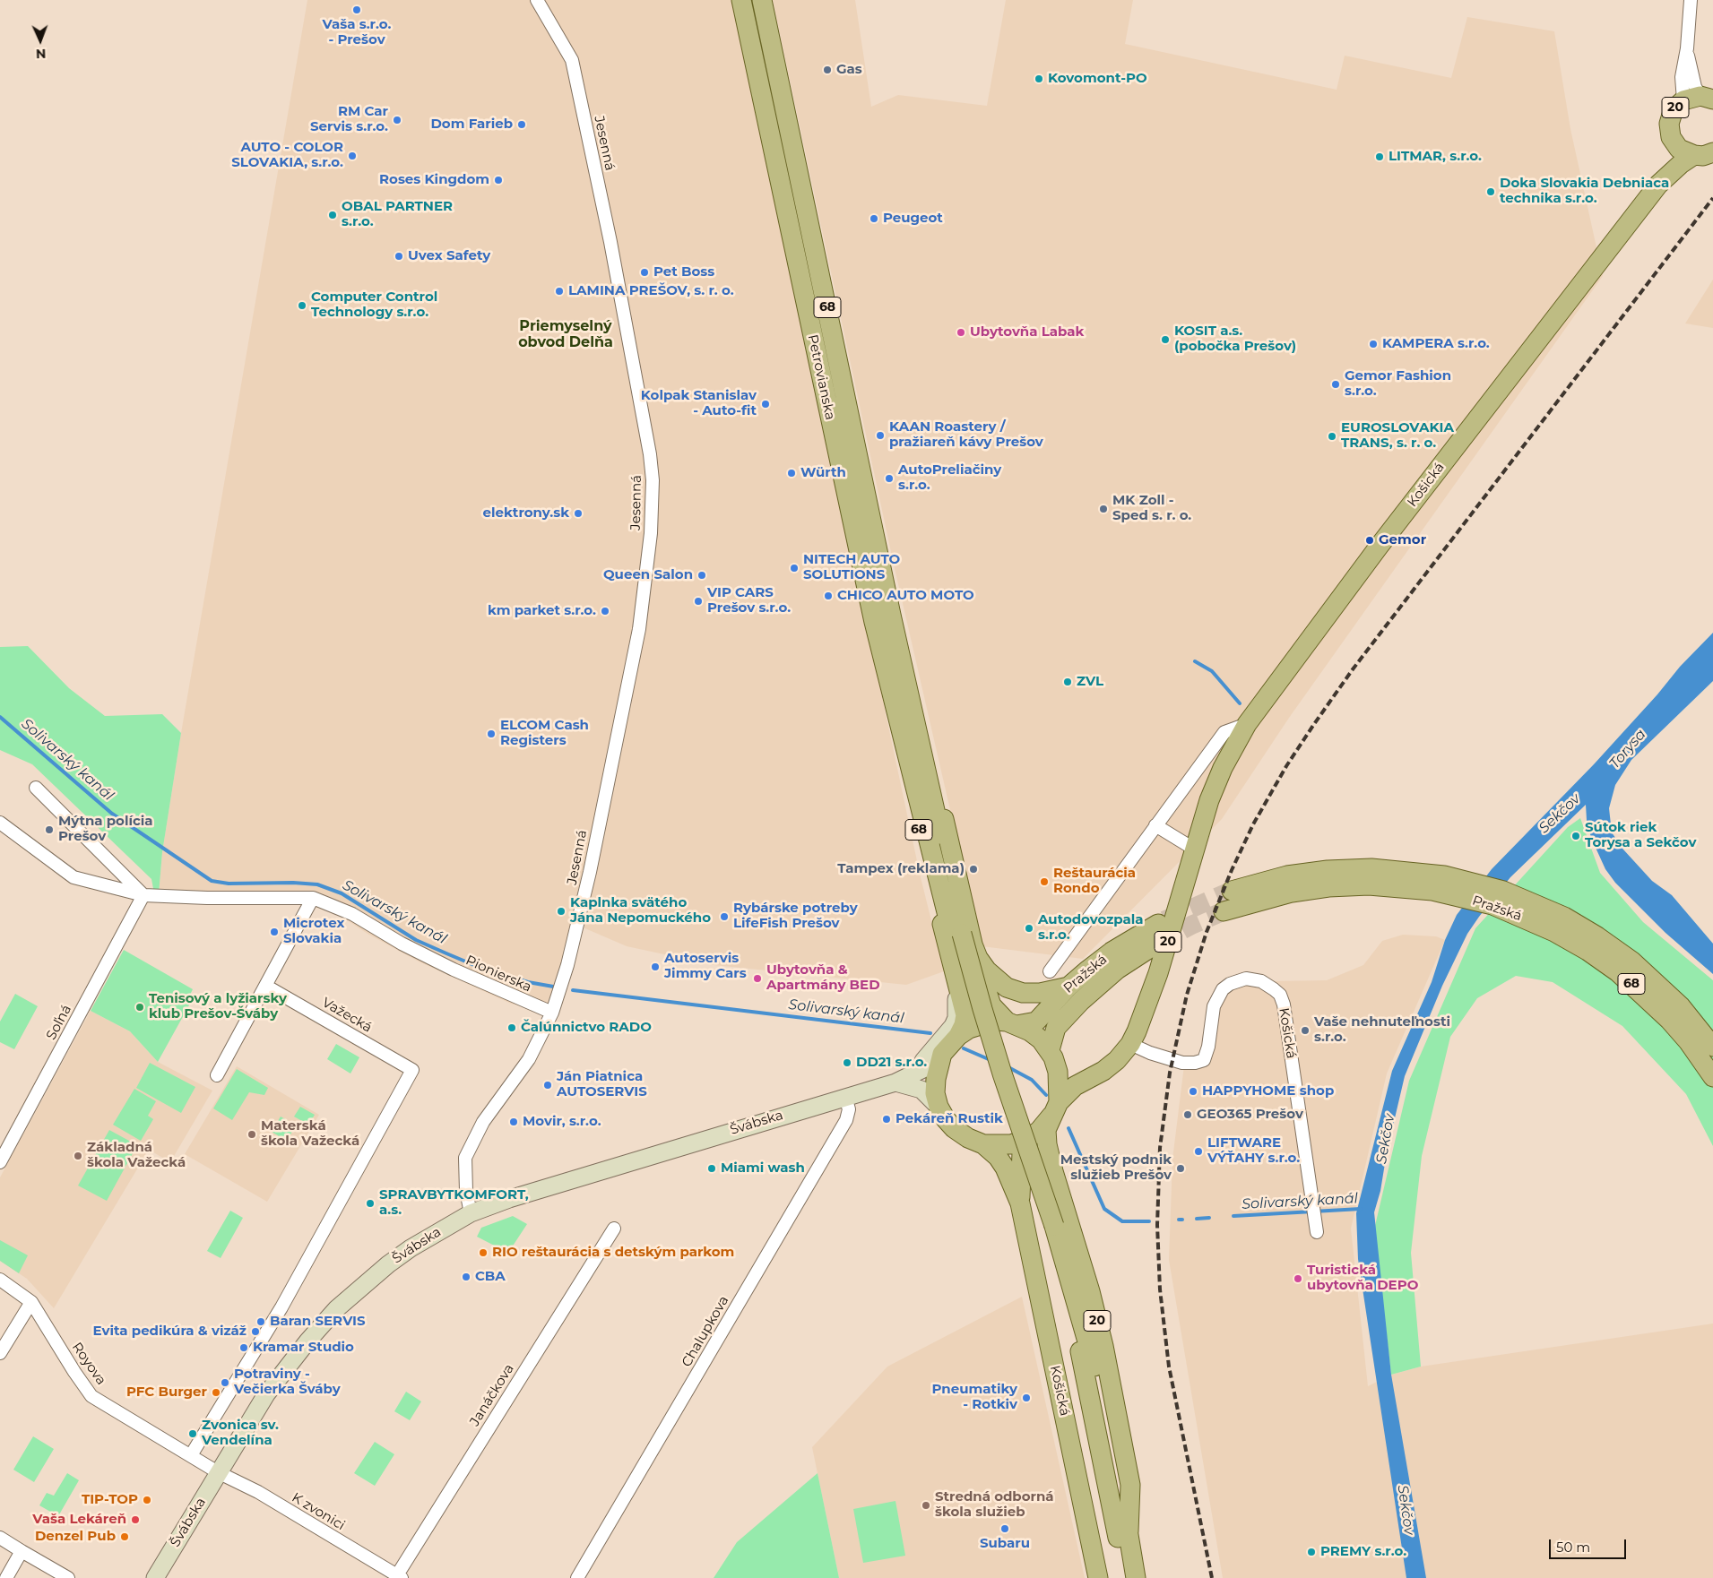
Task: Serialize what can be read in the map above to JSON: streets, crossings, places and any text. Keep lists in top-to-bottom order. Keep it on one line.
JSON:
{"streets":{"main road":["20","68","Petrovianska","Košická","Pražská"],"street":["Jesenná","Pionierska","Važecká","Soľná","Švábska","Chalupkova","Royova","Janáčkova","K zvonici"]},"crossings":[["20","68"],["20","Košická"],["20","Pražská"],["20","Švábska"],["Jesenná","Pionierska"],["68","Petrovianska"],["68","Košická"],["68","Pražská"],["68","Švábska"],["Košická","Pražská"],["Košická","Švábska"],["Pražská","Švábska"],["Pionierska","Soľná"],["Važecká","Royova"],["Švábska","Chalupkova"],["Švábska","Royova"],["Švábska","K zvonici"],["Royova","K zvonici"],["Janáčkova","K zvonici"]],"districts":["Priemyselný obvod Delňa"],"water":["Torysa","Solivarský kanál","Sekčov"],"places":["Vaša s.r.o. - Prešov","Gas","Kovomont-PO","RM Car Servis s.r.o.","Dom Farieb","AUTO - COLOR SLOVAKIA, s.r.o.","LITMAR, s.r.o.","Roses Kingdom","Doka Slovakia Debniaca technika s.r.o.","OBAL PARTNER s.r.o.","Peugeot","Uvex Safety","Pet Boss","LAMINA PREŠOV, s. r. o.","Computer Control Technology s.r.o.","Ubytovňa Labak","KOSIT a.s. (pobočka Prešov)","KAMPERA s.r.o.","Gemor Fashion s.r.o.","Kolpak Stanislav - Auto-fit","KAAN Roastery / pražiareň kávy Prešov","EUROSLOVAKIA TRANS, s. r. o.","Würth","AutoPreliačiny s.r.o.","MK Zoll - Sped s. r. o.","elektrony.sk","Gemor","NITECH AUTO SOLUTIONS","Queen Salon","CHICO AUTO MOTO","VIP CARS Prešov s.r.o.","km parket s.r.o.","ZVL","ELCOM Cash Registers","Mýtna polícia Prešov","Sútok riek Torysa a Sekčov","Tampex (reklama)","Reštaurácia Rondo","Kaplnka svätého Jána Nepomuckého","Rybárske potreby LifeFish Prešov","Autodovozpala s.r.o.","Microtex Slovakia","Autoservis Jimmy Cars","Ubytovňa & Apartmány BED","Tenisový a lyžiarsky klub Prešov-Šváby","Čalúnnictvo RADO","Vaše nehnuteľnosti s.r.o.","DD21 s.r.o.","Ján Piatnica AUTOSERVIS","HAPPYHOME shop","GEO365 Prešov","Pekáreň Rustik","Movir, s.r.o.","Materská škola Važecká","LIFTWARE VÝŤAHY s.r.o.","Základná škola Važecká","Miami wash","Mestský podnik služieb Prešov","SPRAVBYTKOMFORT, a.s.","RIO reštaurácia s detským parkom","CBA","Turistická ubytovňa DEPO","Baran SERVIS","Evita pedikúra & vizáž","Kramar Studio","Potraviny - Večierka Šváby","PFC Burger","Pneumatiky - Rotkiv","Zvonica sv. Vendelína","TIP-TOP","Stredná odborná škola služieb","Vaša Lekáreň","Subaru","Denzel Pub","PREMY s.r.o."],"scale_bar":"50 m","north":"bottom"}
